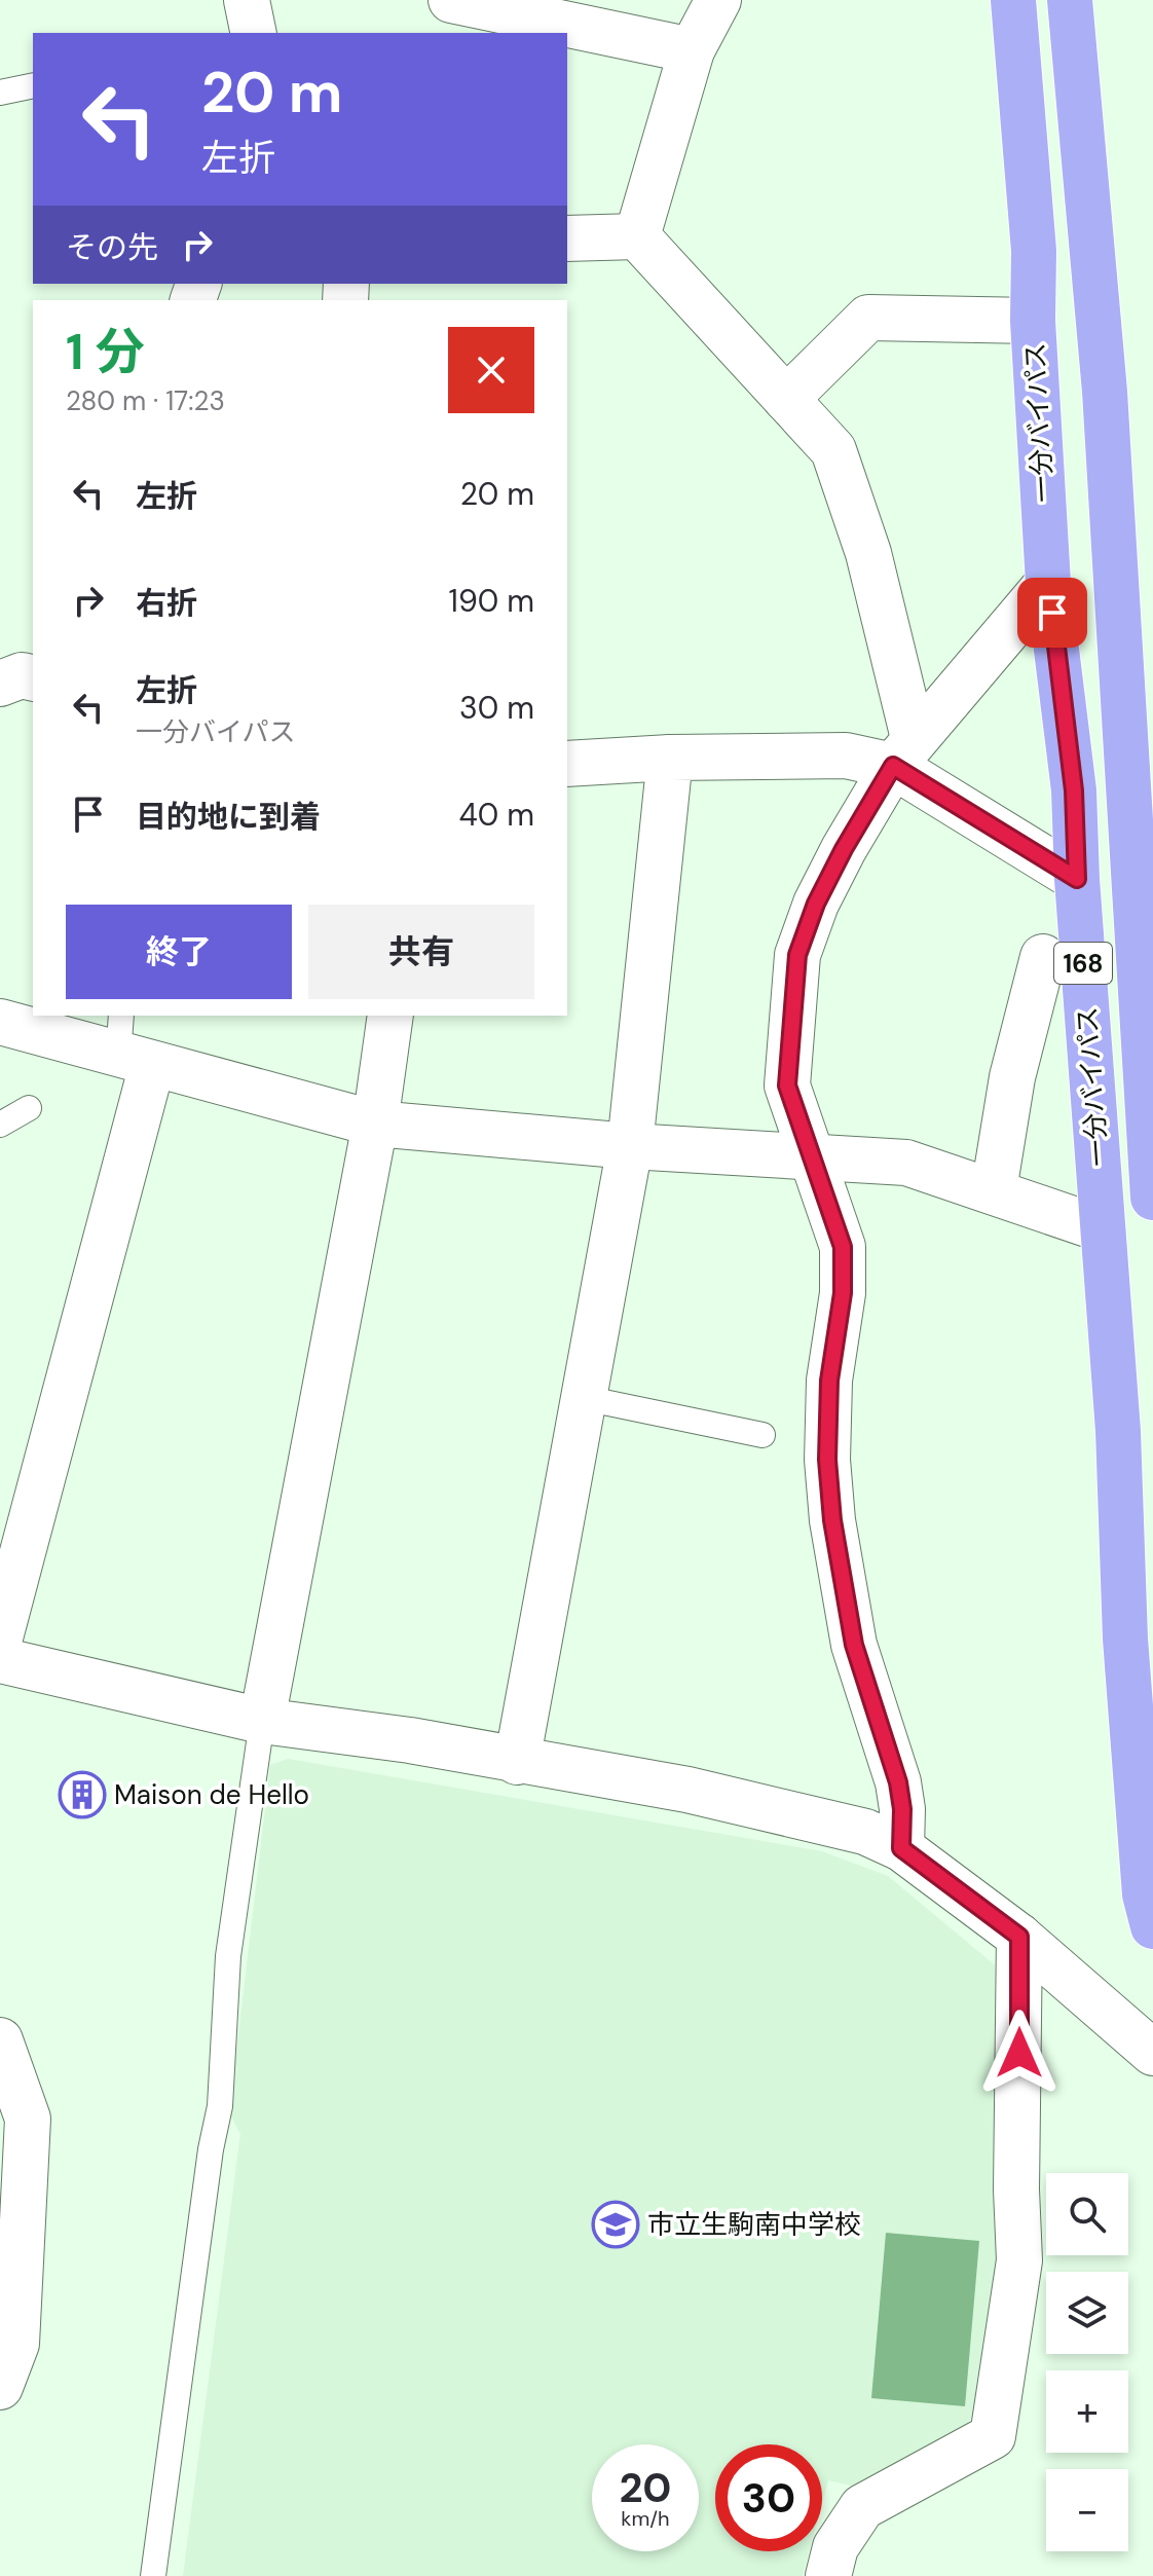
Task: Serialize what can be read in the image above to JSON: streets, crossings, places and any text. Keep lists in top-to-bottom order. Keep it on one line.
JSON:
{"streets":{"highway":["一分バイパス","168"]},"places":{"building":["Maison de Hello"],"school or university":["市立生駒南中学校"]},"page":{"turn":["20 m","左折"],"then":"その先","heading":["1 分","280 m · 17:23"],"list":[{"name":"左折","value":"20 m"},{"name":"右折","value":"190 m"},{"name":"左折","note":"一分バイパス","value":"30 m"},{"name":"目的地に到着","value":"40 m"}],"buttons":["終了","共有"],"map_buttons":["+","−"],"speed":"20 km/h","limit":"30"}}
